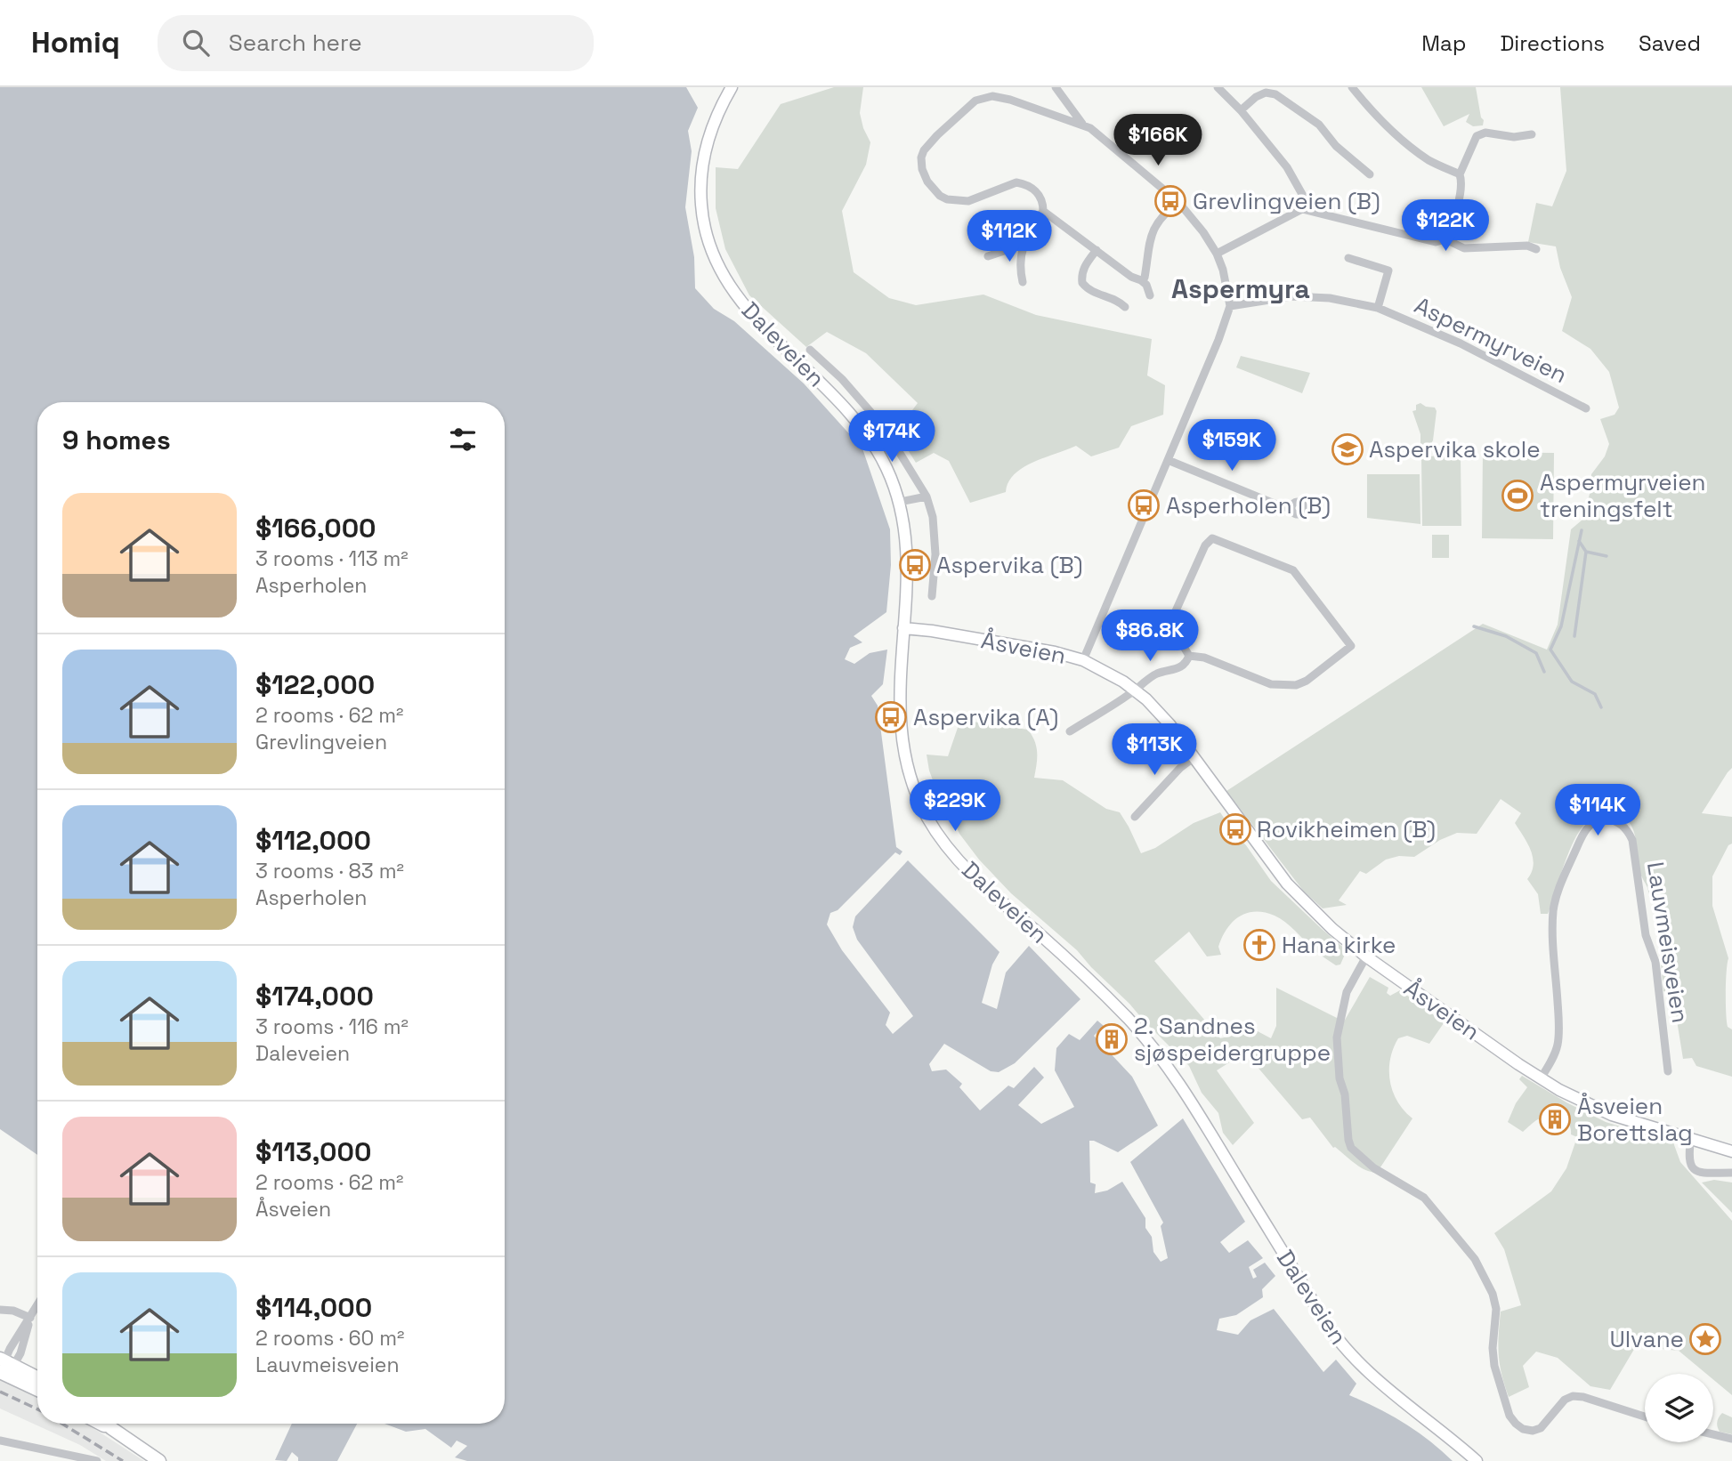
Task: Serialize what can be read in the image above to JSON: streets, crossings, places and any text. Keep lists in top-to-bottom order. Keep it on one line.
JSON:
{"streets":{"main road":["Daleveien","Åsveien"],"street":["Aspermyrveien","Lauvmeisveien"]},"crossings":[["Daleveien","Åsveien"],["Åsveien","Lauvmeisveien"]],"districts":["Aspermyra"],"places":{"bus stop":["Grevlingveien (B)","Asperholen (B)","Aspervika (B)","Aspervika (A)","Rovikheimen (B)"],"school or university":["Aspervika skole"],"sports":["Aspermyrveien treningsfelt"],"church":["Hana kirke"],"building":["2. Sandnes sjøspeidergruppe","Åsveien Borettslag"],"place":["Ulvane"]},"page":{"header":"Homiq","search":"Search here","nav":["Map","Directions","Saved"],"price":["$166K","$122K","$112K","$174K","$159K","$86.8K","$113K","$229K","$114K"],"heading":"9 homes","list":[{"name":"$166,000","note":"3 rooms · 113 m² · Asperholen"},{"name":"$122,000","note":"2 rooms · 62 m² · Grevlingveien"},{"name":"$112,000","note":"3 rooms · 83 m² · Asperholen"},{"name":"$174,000","note":"3 rooms · 116 m² · Daleveien"},{"name":"$113,000","note":"2 rooms · 62 m² · Åsveien"},{"name":"$114,000","note":"2 rooms · 60 m² · Lauvmeisveien"}]}}
